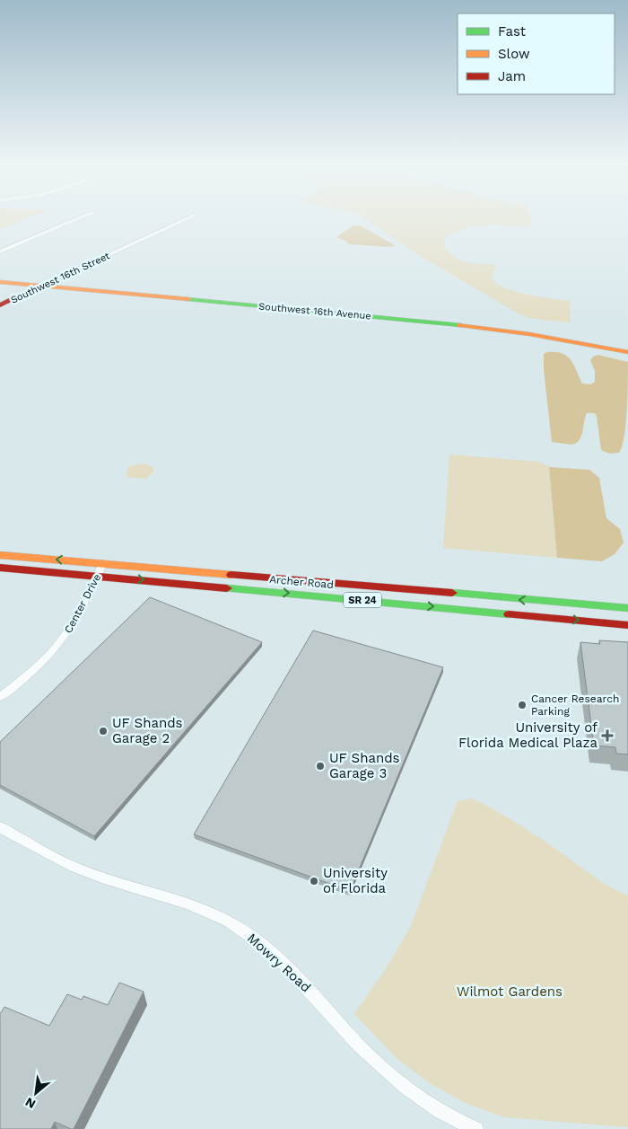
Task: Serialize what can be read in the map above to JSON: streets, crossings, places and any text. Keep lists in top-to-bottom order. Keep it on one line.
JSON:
{"streets":{"main road":["Southwest 16th Street","Southwest 16th Avenue","Archer Road","SR 24"],"street":["Center Drive","Mowry Road"]},"crossings":[["Southwest 16th Street","Southwest 16th Avenue"],["Archer Road","Center Drive"]],"parks":["Wilmot Gardens"],"places":{"other":["Cancer Research Parking","UF Shands Garage 2","UF Shands Garage 3","University of Florida"],"health":["University of Florida Medical Plaza"]},"legend":["Fast","Slow","Jam"],"north":"bottom left"}
